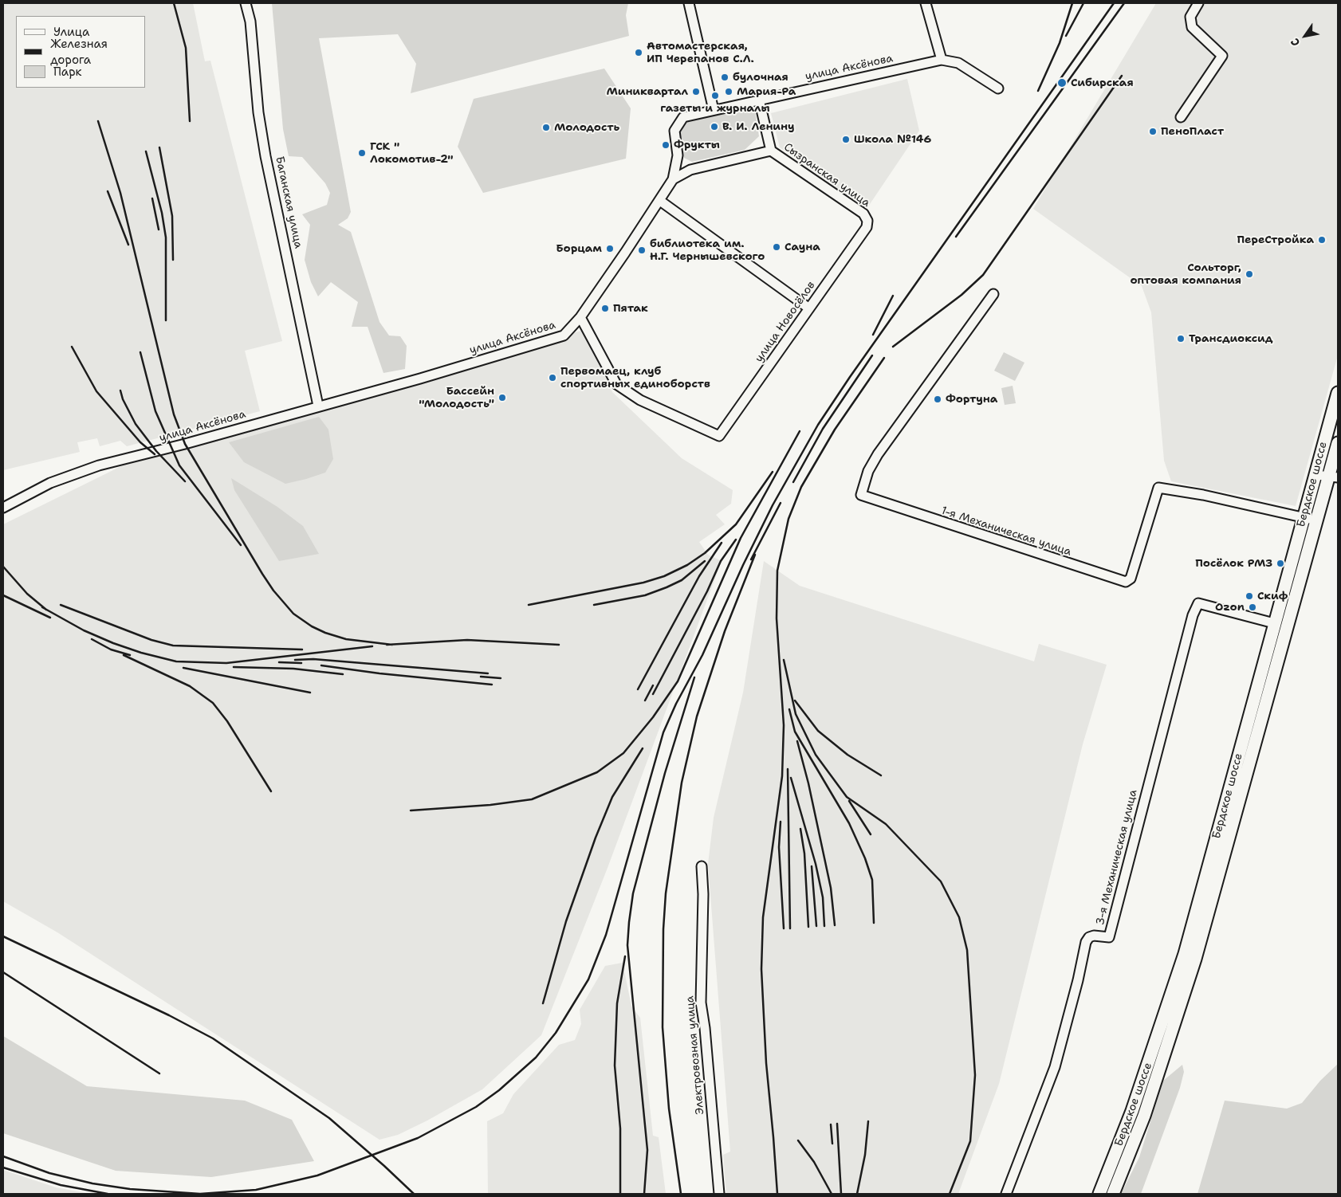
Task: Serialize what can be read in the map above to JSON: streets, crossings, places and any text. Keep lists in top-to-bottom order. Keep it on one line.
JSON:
{"streets":{"highway":["Бердское шоссе"],"street":["улица Аксёнова","Сызранская улица","Баганская улица","улица Новосёлов","1-я Механическая улица","3-я Механическая улица","Электровозная улица"]},"crossings":[["улица Аксёнова","Баганская улица"],["улица Аксёнова","улица Новосёлов"],["Сызранская улица","улица Новосёлов"],["Бердское шоссе","1-я Механическая улица"],["Бердское шоссе","3-я Механическая улица"]],"places":["Автомастерская, ИП Черепанов С.Л.","булочная","Сибирская","Миниквартал","Мария-Ра","газеты и журналы","В. И. Ленину","Молодость","ПеноПласт","Школа №146","Фрукты","ГСК \" Локомотив-2\"","ПереСтройка","Сауна","Борцам","библиотека им. Н.Г. Чернышевского","Сольторг, оптовая компания","Пятак","Трансдиоксид","Первомаец, клуб спортивных единоборств","Бассейн \"Молодость\"","Фортуна","Посёлок РМЗ","Скиф","Ozon"],"legend":["Улица","Железная дорога","Парк"],"north":"bottom left"}
